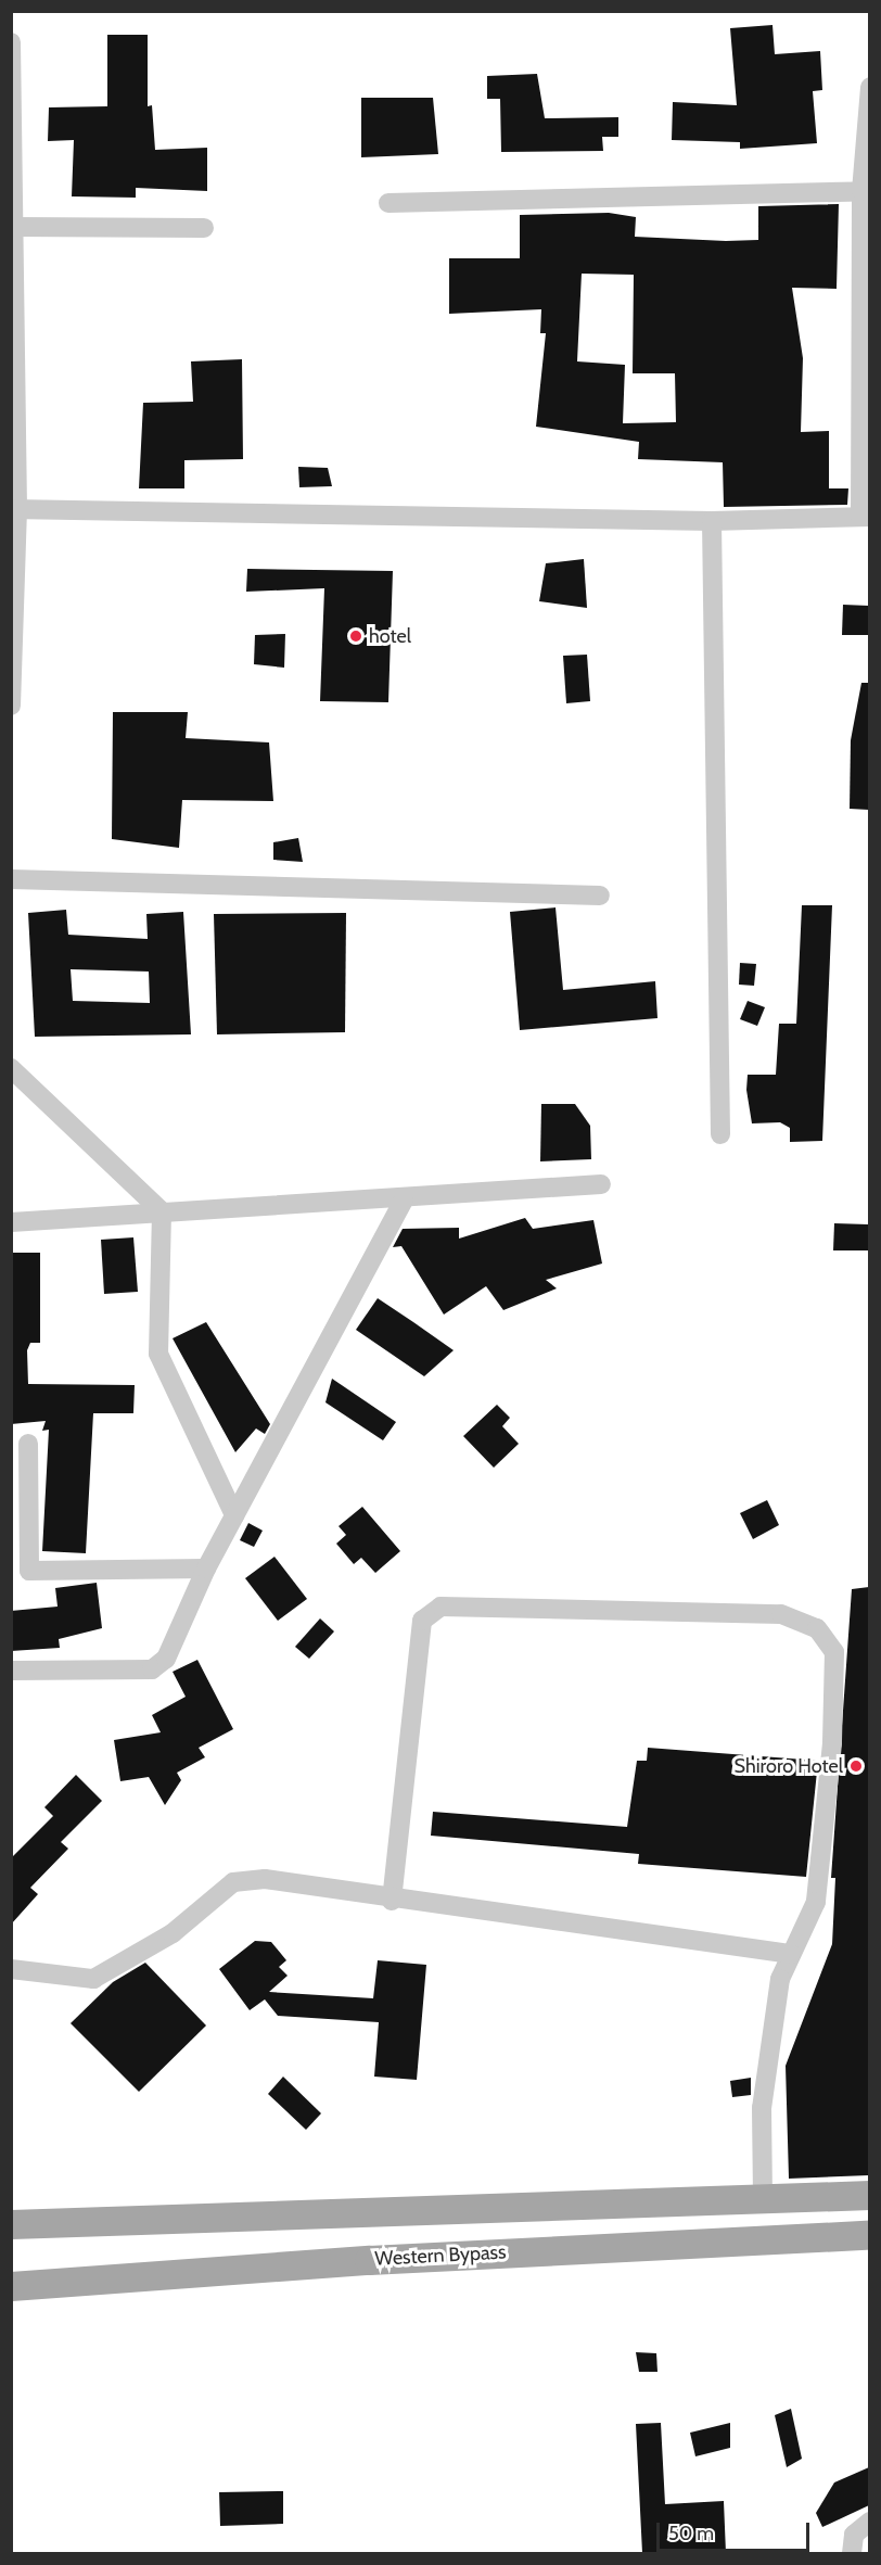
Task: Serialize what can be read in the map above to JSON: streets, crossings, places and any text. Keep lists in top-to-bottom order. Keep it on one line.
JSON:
{"streets":{"main road":["Western Bypass"]},"places":["hotel","Shiroro Hotel"],"scale_bar":"50 m"}
